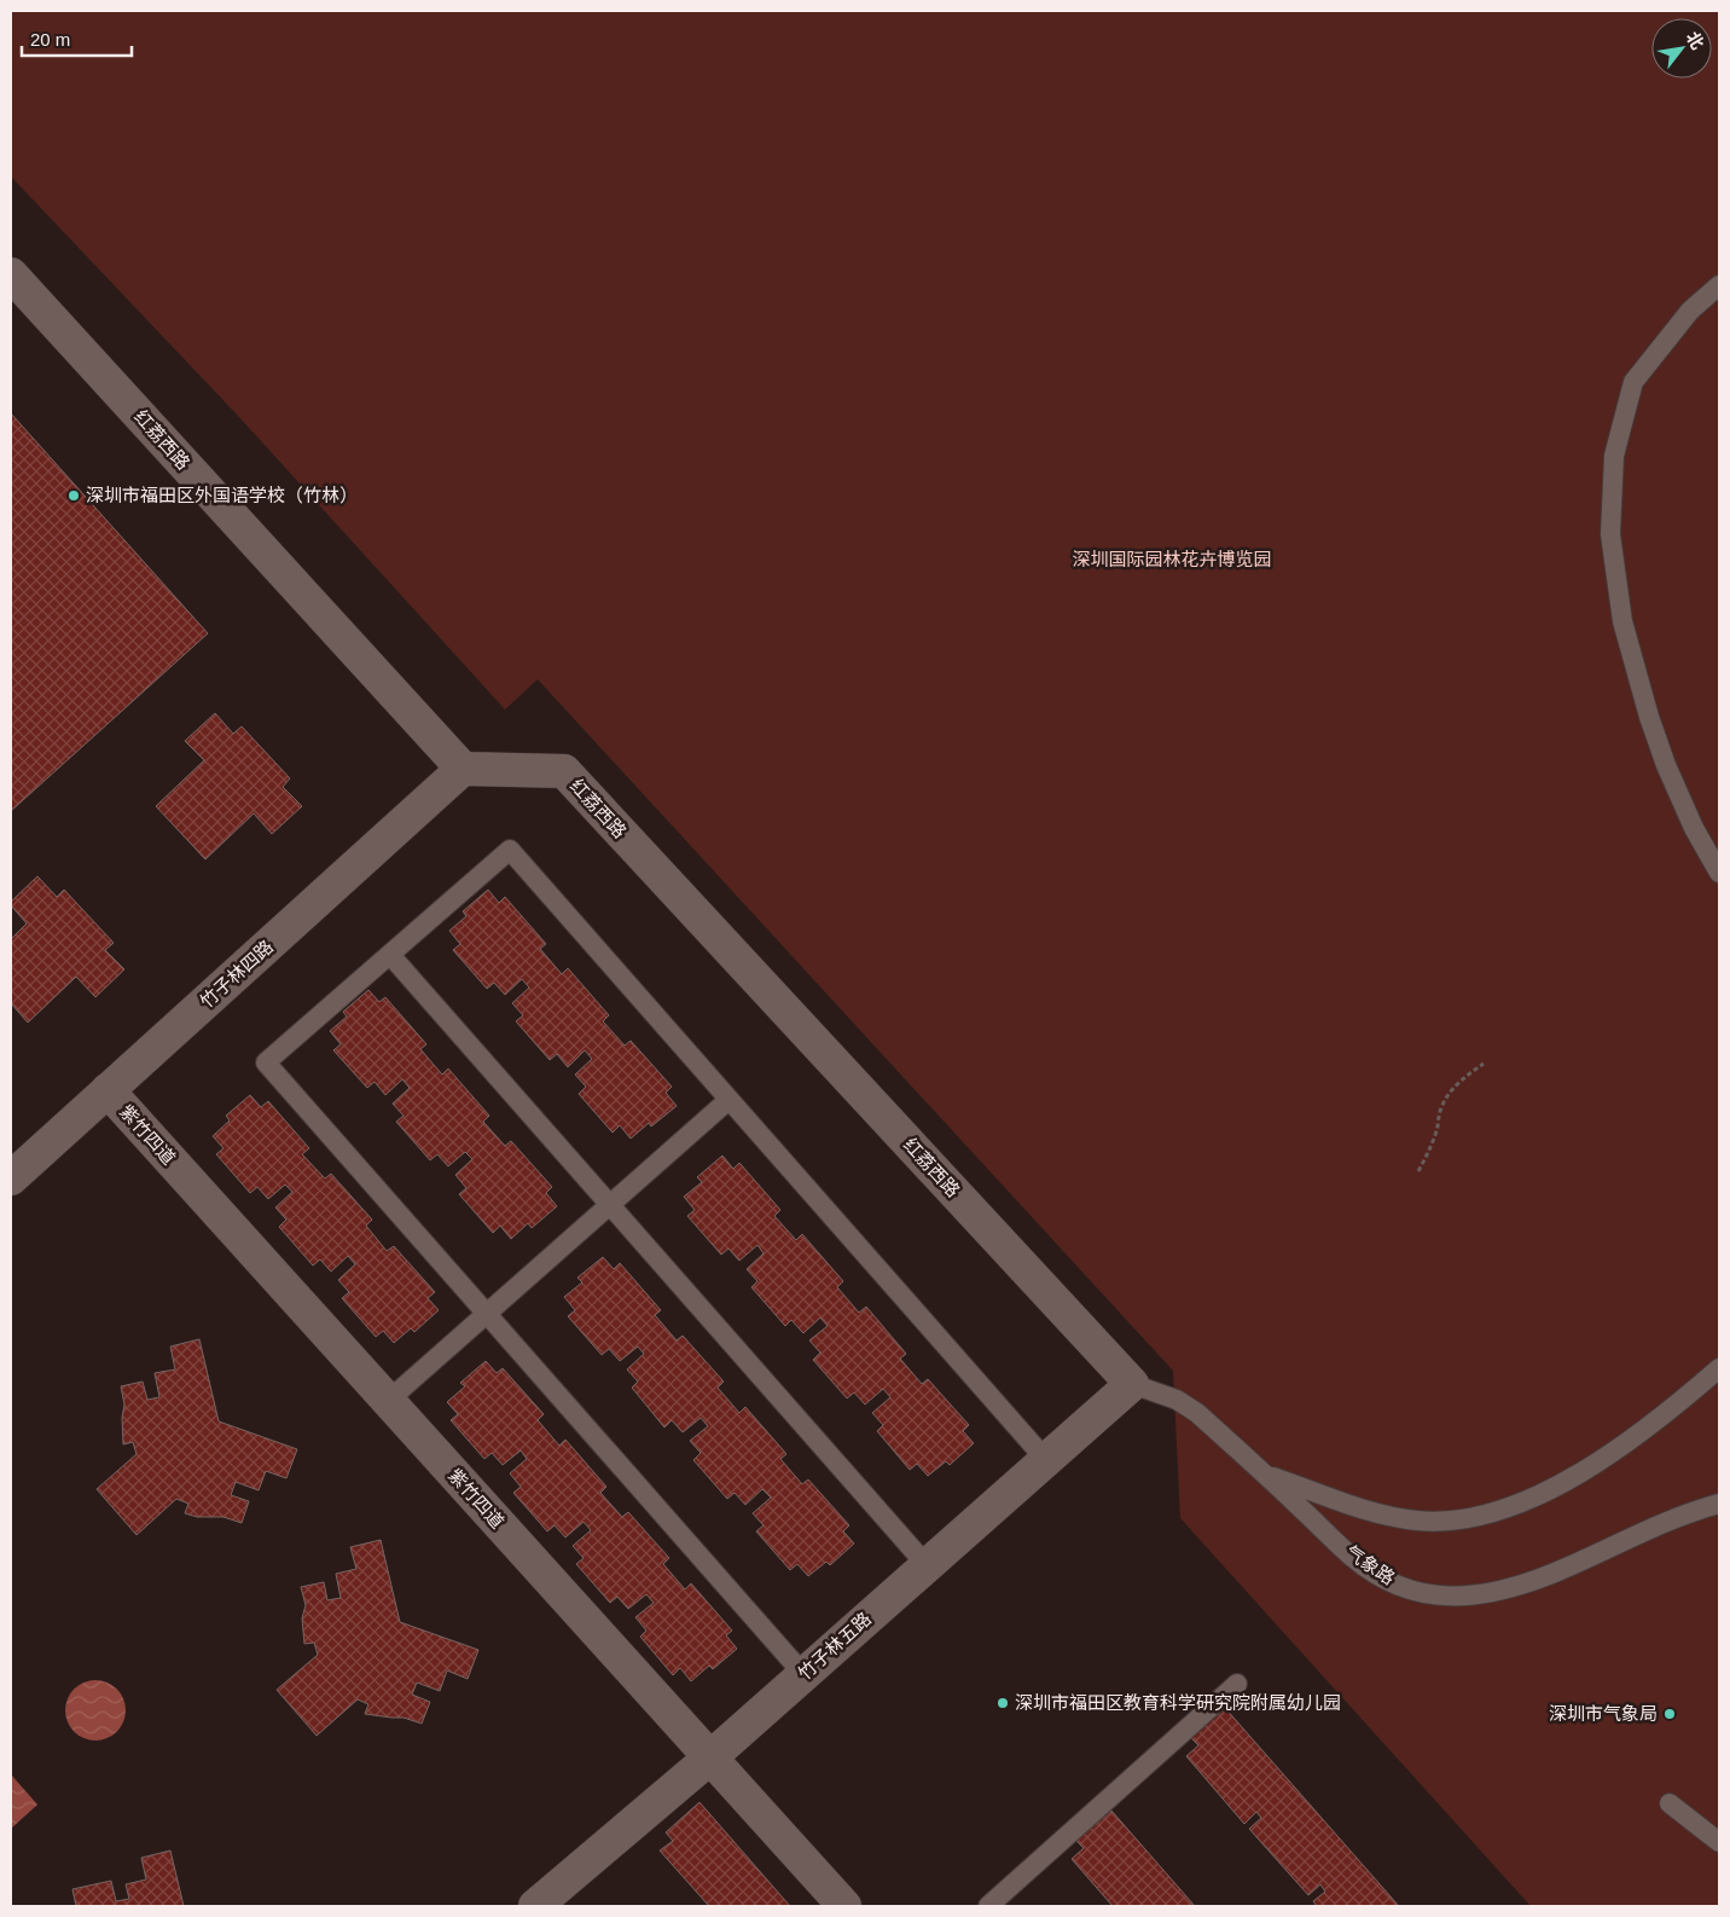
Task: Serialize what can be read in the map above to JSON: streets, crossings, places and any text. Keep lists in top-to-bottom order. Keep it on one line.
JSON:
{"streets":{"street":["红荔西路","竹子林四路","紫竹四道","竹子林五路"],"lane":["气象路"]},"crossings":[["红荔西路","竹子林四路"],["红荔西路","气象路"],["红荔西路","竹子林五路"],["竹子林四路","紫竹四道"],["紫竹四道","竹子林五路"],["气象路","竹子林五路"]],"parks":["深圳国际园林花卉博览园"],"places":["深圳市福田区外国语学校（竹林）","深圳市福田区教育科学研究院附属幼儿园","深圳市气象局"],"scale_bar":"20 m","north":"top right"}
